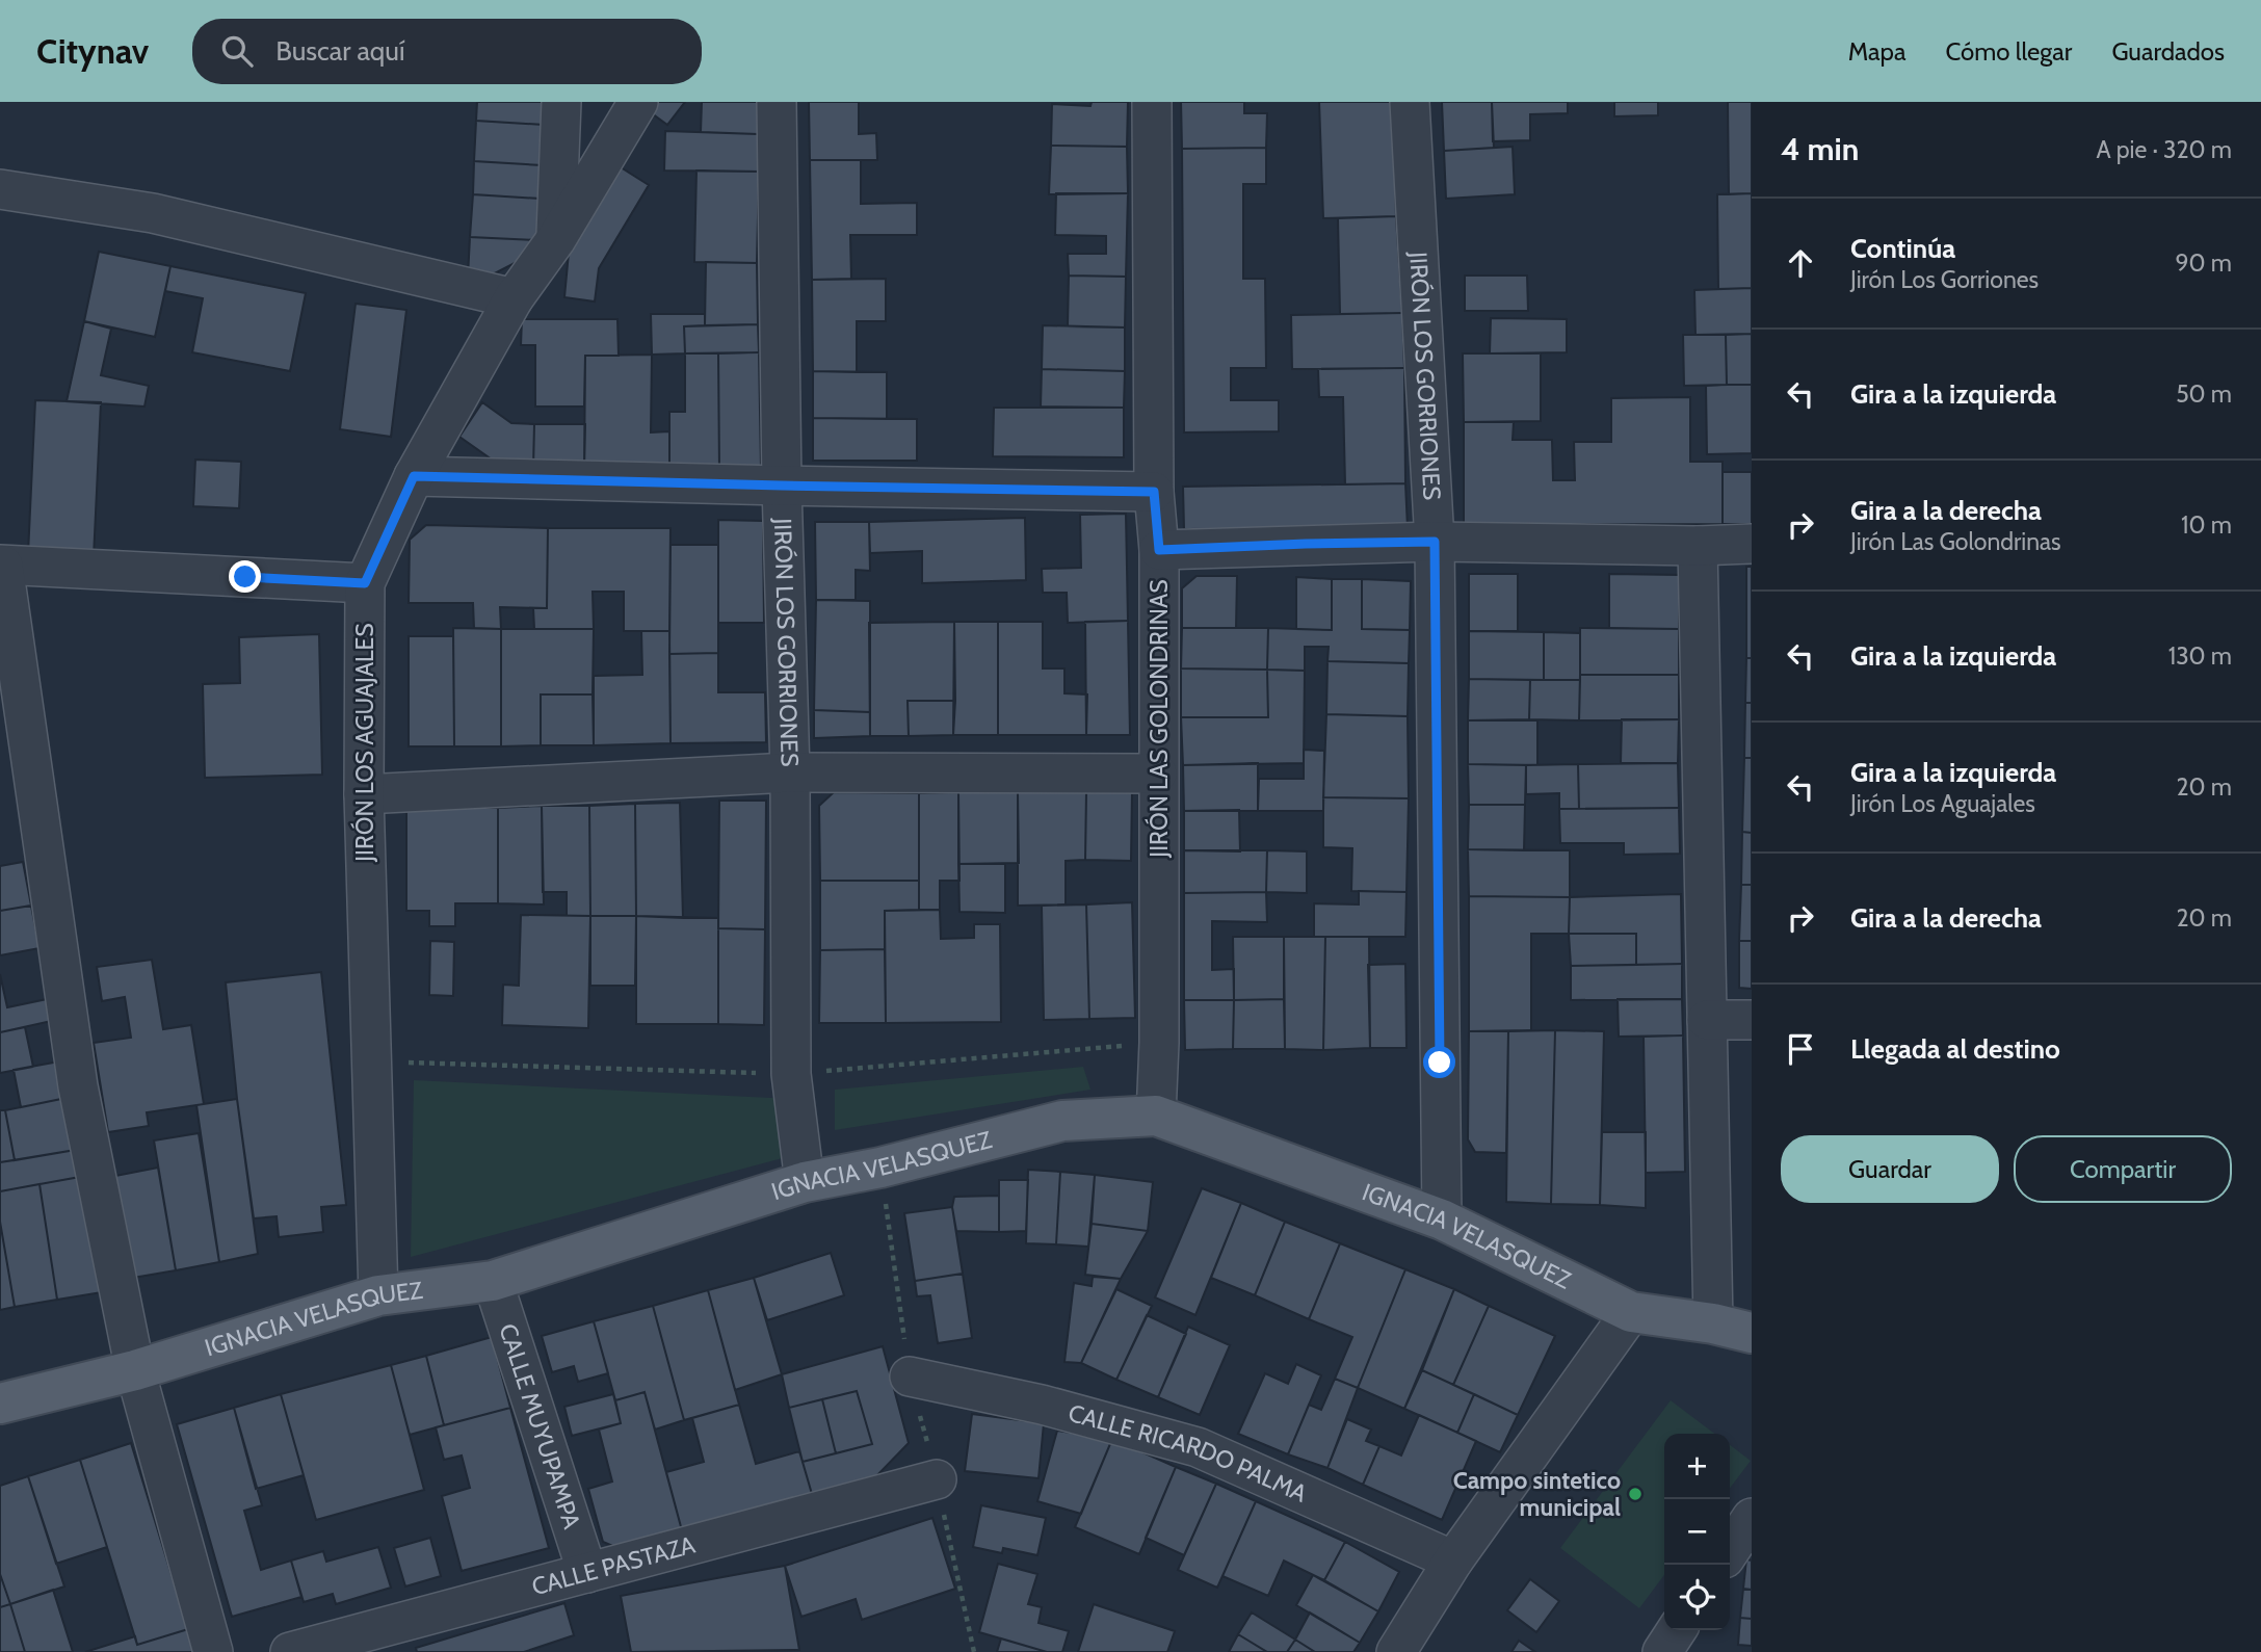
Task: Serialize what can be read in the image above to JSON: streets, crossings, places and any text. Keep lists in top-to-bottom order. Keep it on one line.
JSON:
{"streets":{"main road":["IGNACIA VELASQUEZ"],"street":["JIRÓN LOS GORRIONES","JIRÓN LAS GOLONDRINAS","JIRÓN LOS AGUAJALES","CALLE MUYUPAMPA","CALLE RICARDO PALMA","CALLE PASTAZA"]},"crossings":[["JIRÓN LOS GORRIONES","IGNACIA VELASQUEZ"],["JIRÓN LAS GOLONDRINAS","IGNACIA VELASQUEZ"],["JIRÓN LOS AGUAJALES","IGNACIA VELASQUEZ"],["IGNACIA VELASQUEZ","CALLE MUYUPAMPA"],["CALLE MUYUPAMPA","CALLE PASTAZA"]],"places":["Campo sintetico municipal"],"page":{"header":"Citynav","search":"Buscar aquí","nav":["Mapa","Cómo llegar","Guardados"],"heading":["4 min","A pie · 320 m"],"list":[["Continúa","Jirón Los Gorriones","90 m"],["Gira a la izquierda","50 m"],["Gira a la derecha","Jirón Las Golondrinas","10 m"],["Gira a la izquierda","130 m"],["Gira a la izquierda","Jirón Los Aguajales","20 m"],["Gira a la derecha","20 m"],"Llegada al destino"],"buttons":["Guardar","Compartir"],"map_buttons":["+","−"]}}
